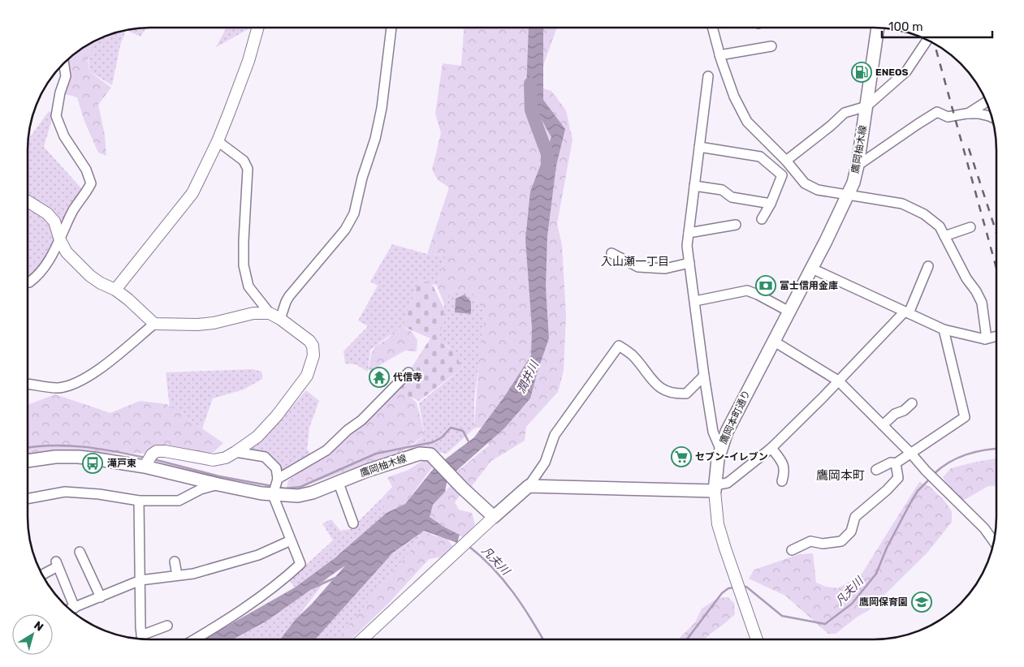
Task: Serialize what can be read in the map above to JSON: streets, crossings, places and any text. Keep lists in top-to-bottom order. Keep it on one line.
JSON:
{"streets":{"main road":["鷹岡柚木線","鷹岡本町通り"]},"crossings":[["鷹岡柚木線","鷹岡本町通り"]],"districts":["入山瀬一丁目","鷹岡本町"],"water":["潤井川","凡夫川"],"places":{"fuel station":["ENEOS"],"bank":["富士信用金庫"],"temple":["代信寺"],"supermarket":["セブン-イレブン"],"bus stop":["滝戸東"],"school or university":["鷹岡保育園"]},"scale_bar":"100 m","north":"top right"}
